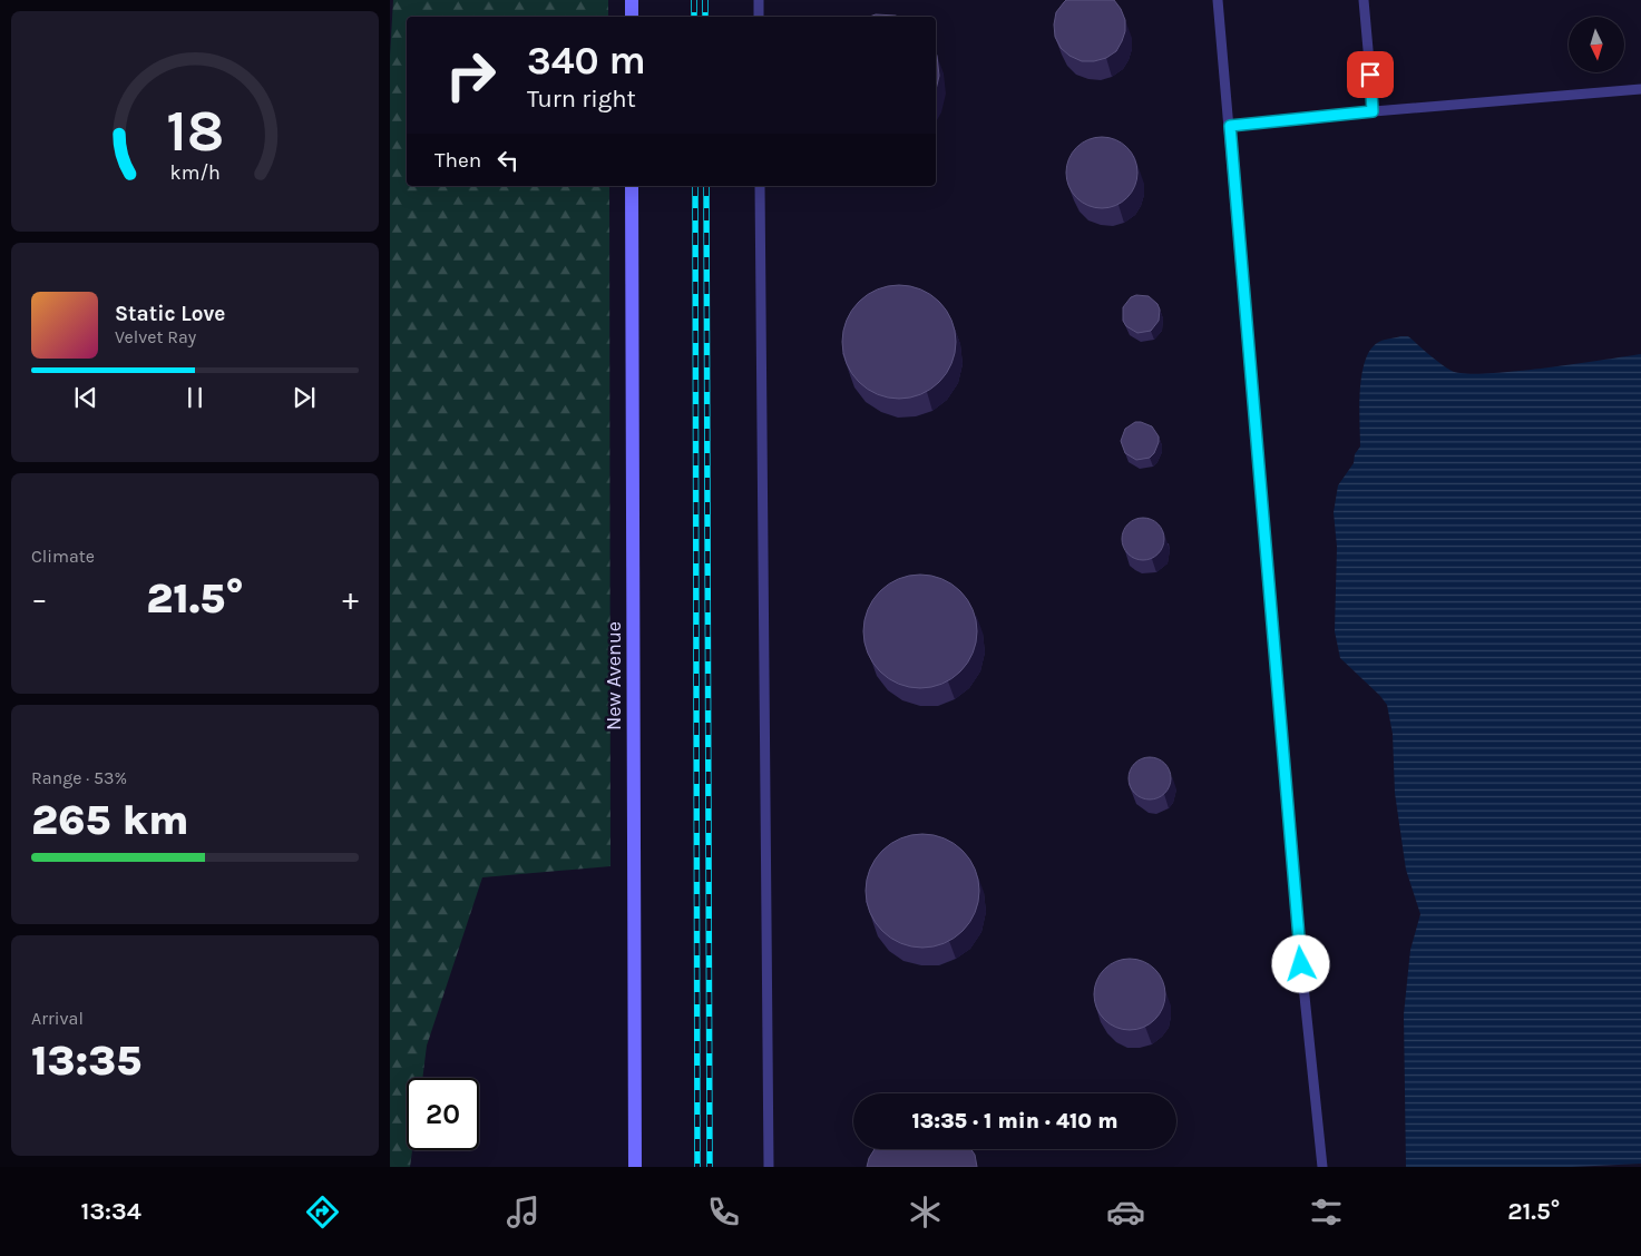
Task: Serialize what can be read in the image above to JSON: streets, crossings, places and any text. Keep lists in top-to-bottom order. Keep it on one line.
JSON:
{"streets":{"main road":["New Avenue"]},"north":"bottom","page":{"turn":["340 m","Turn right"],"then":"Then","song":["Static Love","Velvet Ray"],"tile":["Climate",["Range · 53%","265 km"],["Arrival","13:35"]],"heat":["−","21.5°","+"],"limit":"20","trip":"13:35 · 1 min · 410 m","tabs":["13:34","21.5°"],"gauge":["18","km/h"]}}
